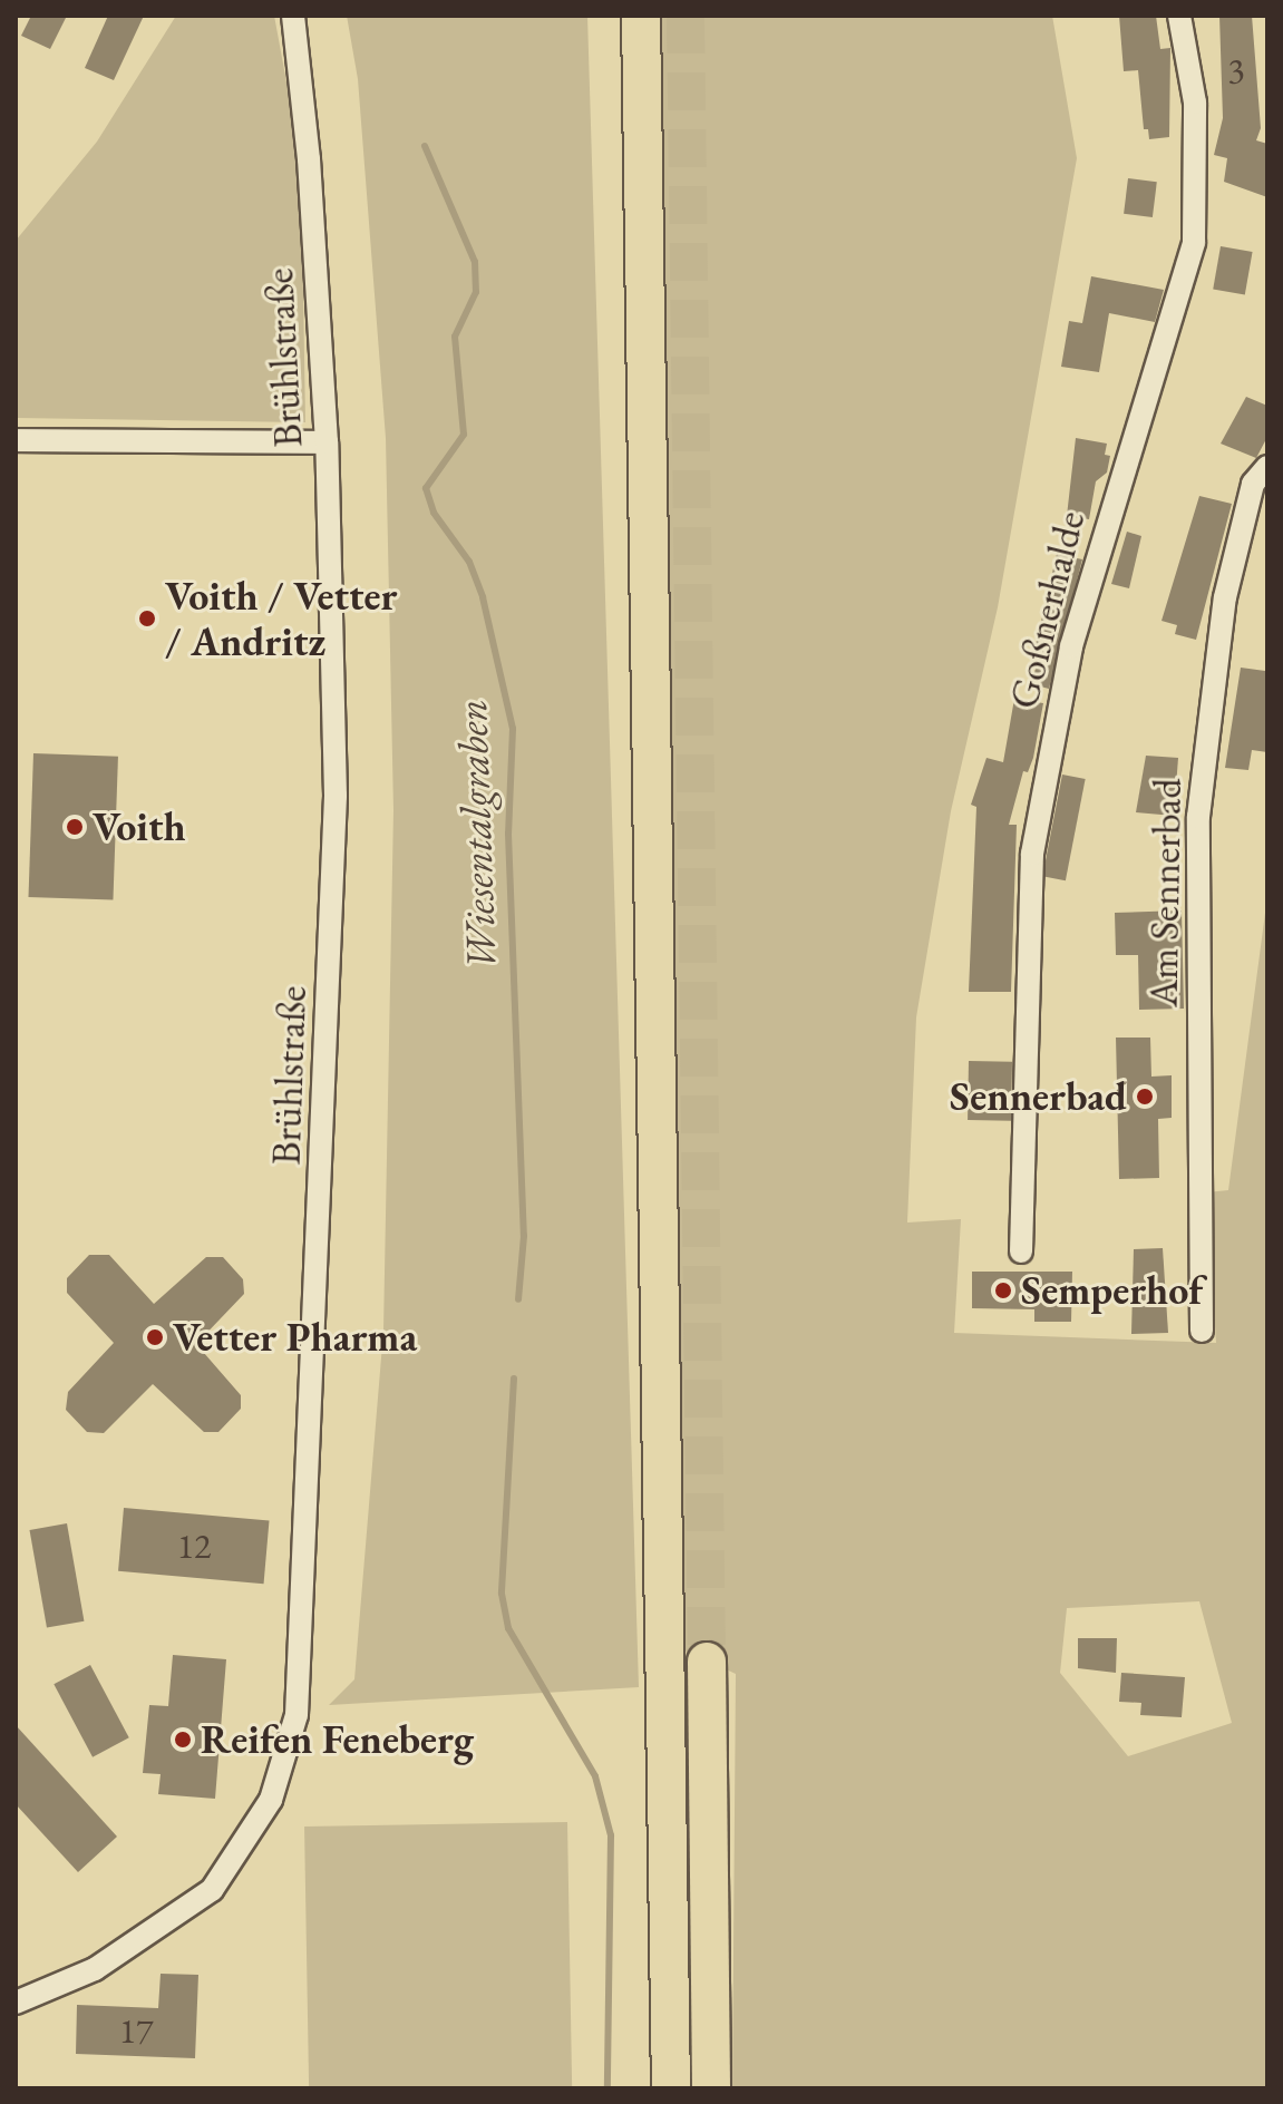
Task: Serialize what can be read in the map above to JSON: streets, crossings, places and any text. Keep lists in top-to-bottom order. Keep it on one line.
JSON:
{"streets":{"street":["Brühlstraße","Goßnerhalde","Am Sennerbad"]},"water":["Wiesentalgraben"],"places":["Voith / Vetter / Andritz","Voith","Sennerbad","Semperhof","Vetter Pharma","Reifen Feneberg"],"house_numbers":["3","12","17"]}
